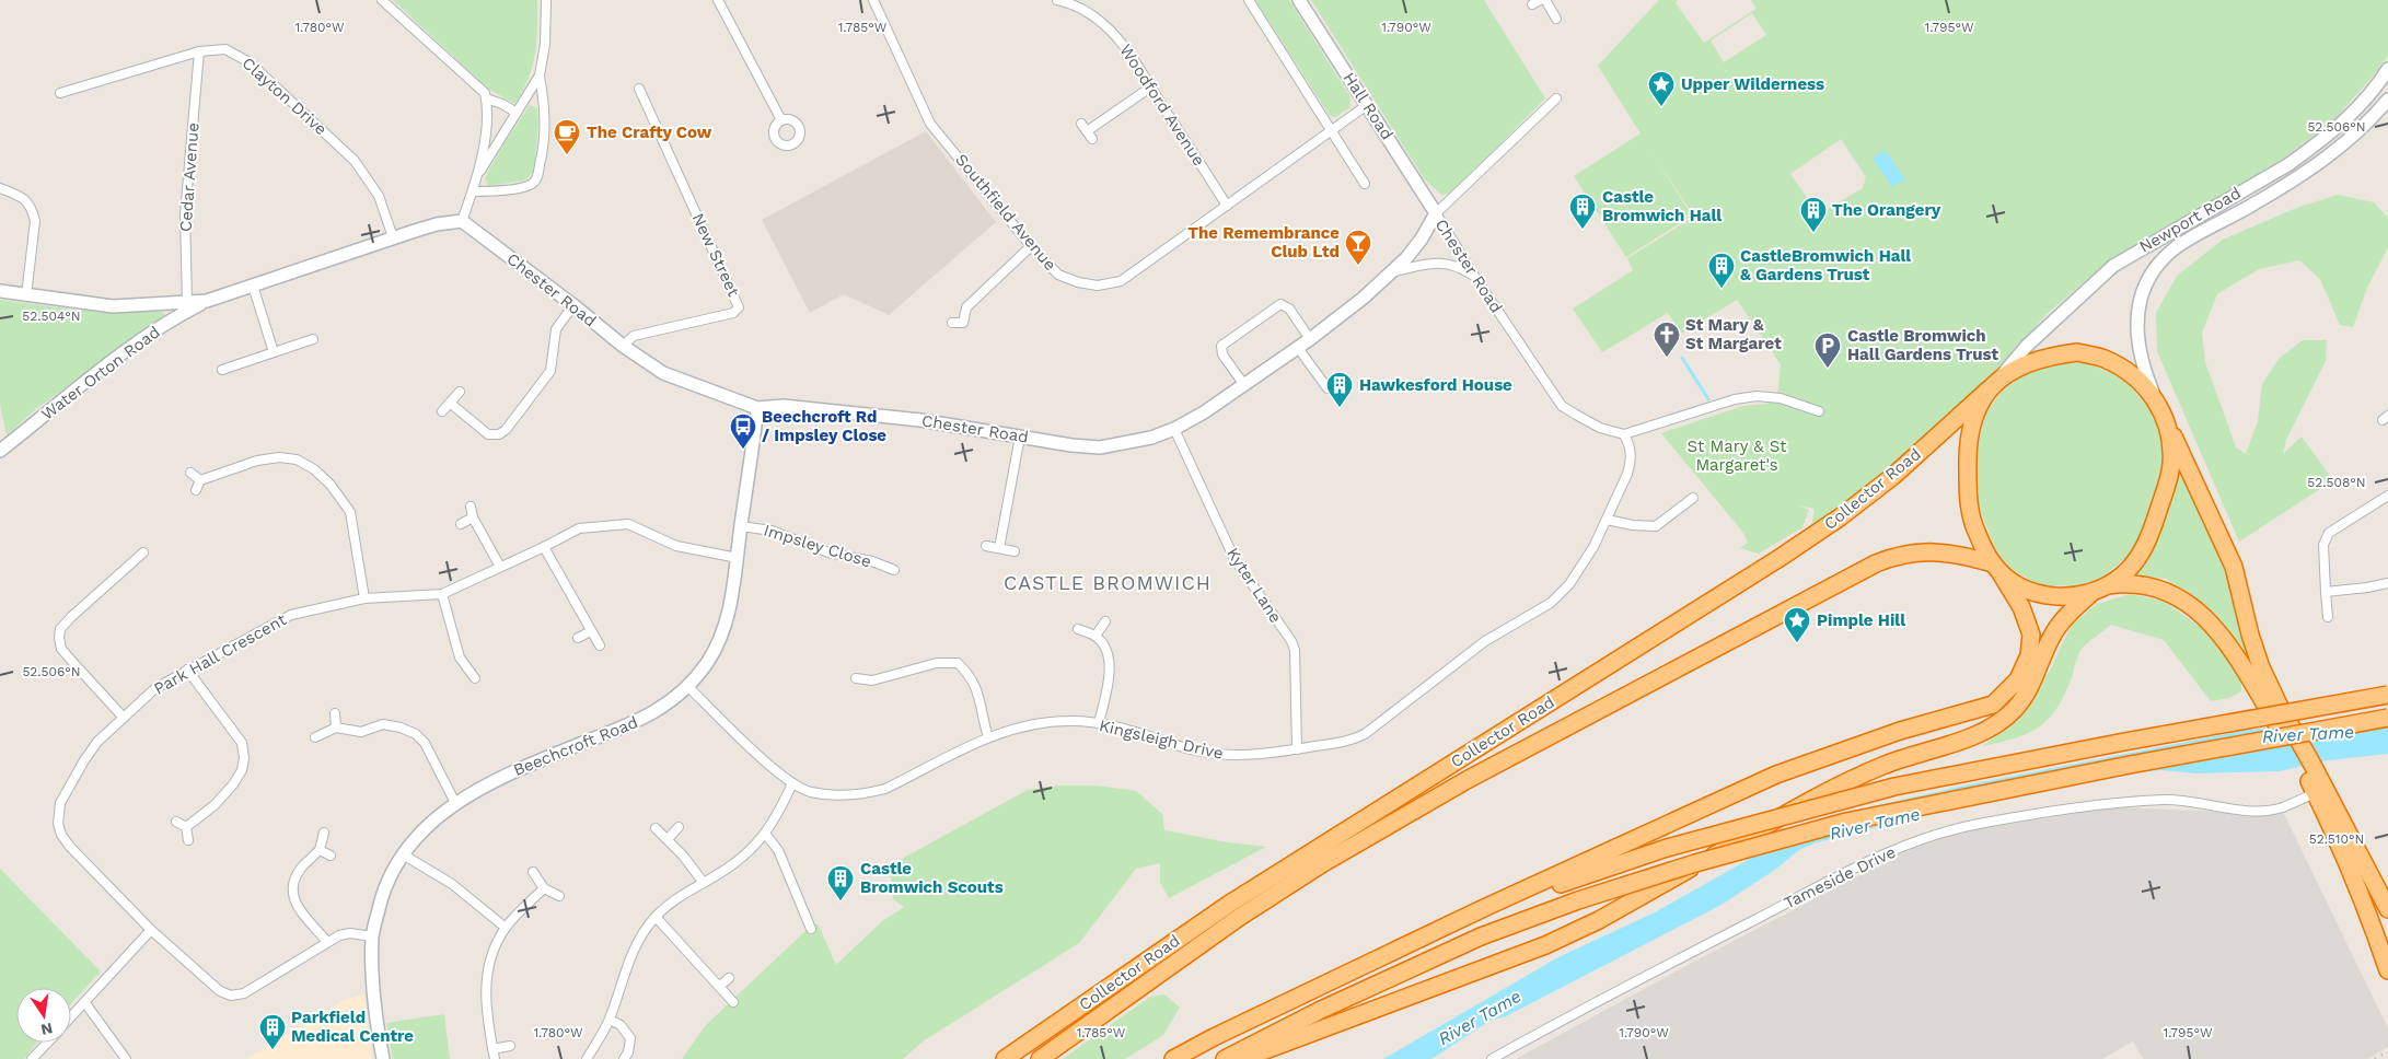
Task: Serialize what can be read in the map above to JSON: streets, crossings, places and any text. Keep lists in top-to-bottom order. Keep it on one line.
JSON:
{"streets":{"highway":["Collector Road"],"main road":["Hall Road","Newport Road","Chester Road","Water Orton Road","Beechcroft Road"],"street":["Clayton Drive","Woodford Avenue","Cedar Avenue","Southfield Avenue","New Street","Impsley Close","Kyter Lane","Park Hall Crescent","Kingsleigh Drive","Tameside Drive"]},"crossings":[["Clayton Drive","Cedar Avenue"],["Woodford Avenue","Southfield Avenue"],["Hall Road","Southfield Avenue"],["Hall Road","Chester Road"],["Newport Road","Collector Road"],["New Street","Chester Road"],["Chester Road","Kyter Lane"],["Chester Road","Kingsleigh Drive"],["Chester Road","Beechcroft Road"],["Impsley Close","Beechcroft Road"],["Kyter Lane","Kingsleigh Drive"],["Park Hall Crescent","Beechcroft Road"],["Kingsleigh Drive","Beechcroft Road"]],"districts":["CASTLE BROMWICH"],"water":["River Tame"],"parks":["St Mary & St Margaret's"],"places":{"place":["Upper Wilderness","Pimple Hill"],"cafe":["The Crafty Cow"],"building":["Castle Bromwich Hall","The Orangery","CastleBromwich Hall & Gardens Trust","Hawkesford House","Castle Bromwich Scouts","Parkfield Medical Centre"],"bar":["The Remembrance Club Ltd"],"church":["St Mary & St Margaret"],"parking":["Castle Bromwich Hall Gardens Trust"],"bus stop":["Beechcroft Rd / Impsley Close"]},"north":"bottom","coordinates":["1.780°W","1.785°W","1.790°W","1.795°W","52.506°N","52.504°N","52.508°N","52.510°N"]}
